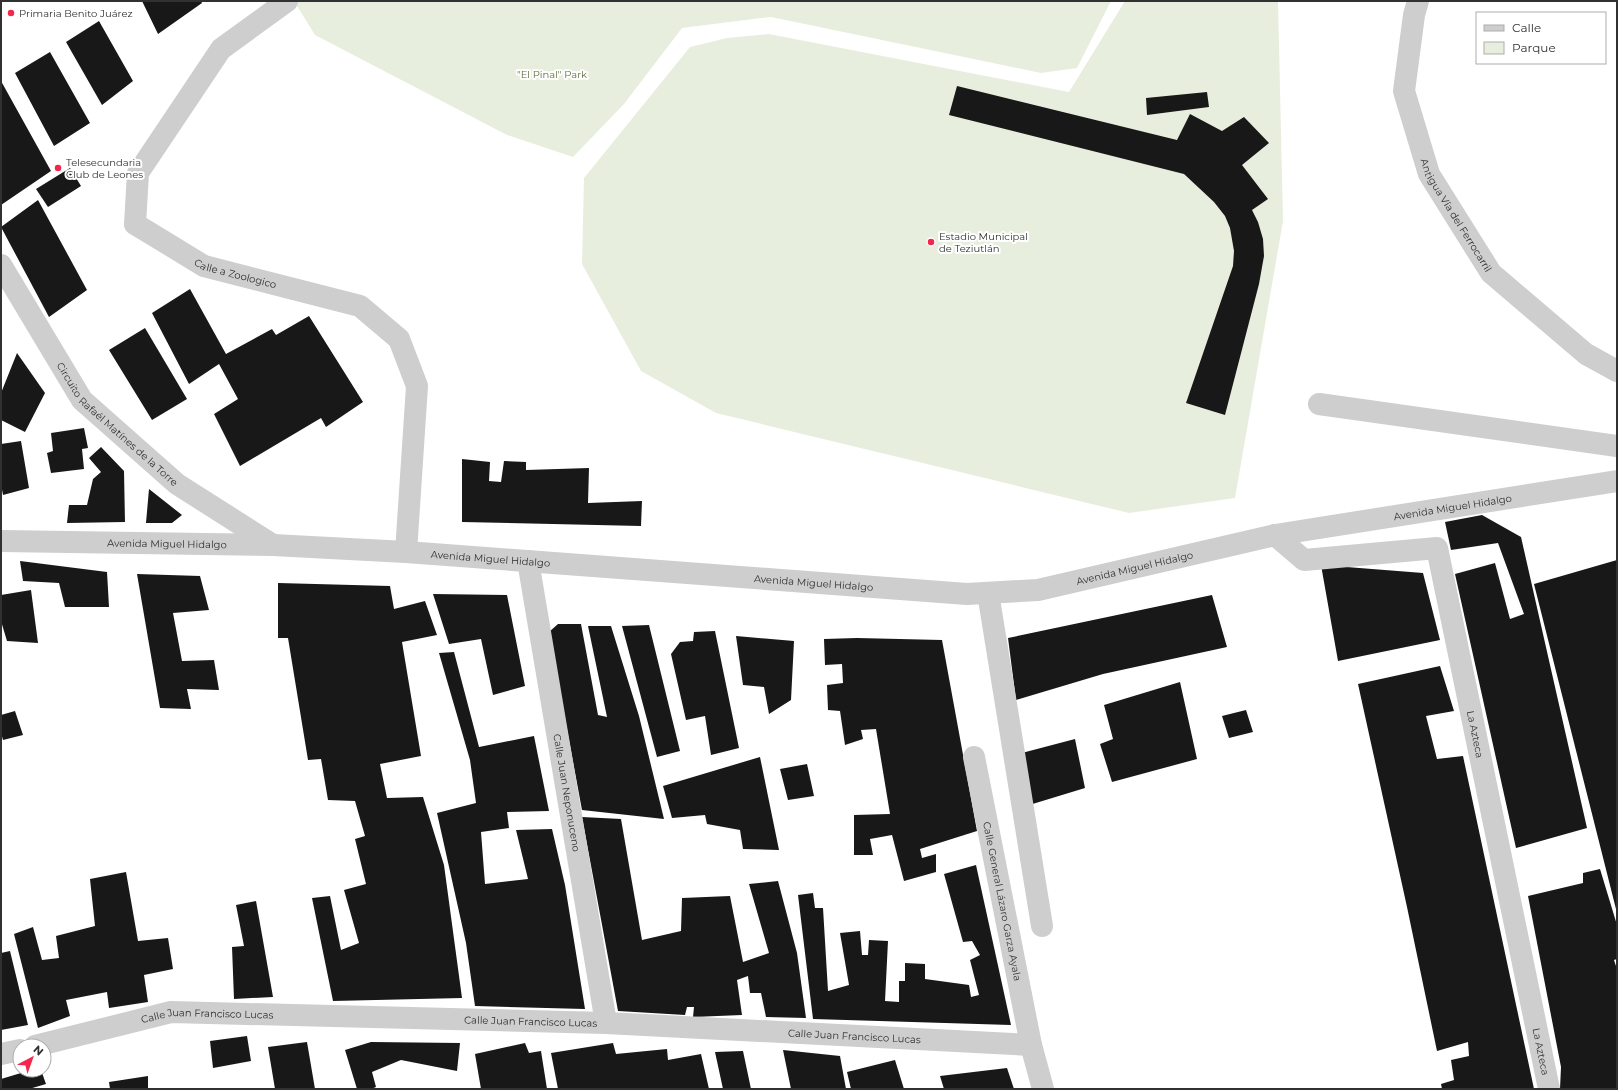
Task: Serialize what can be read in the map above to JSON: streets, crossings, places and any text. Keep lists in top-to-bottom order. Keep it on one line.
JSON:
{"streets":{"street":["Antigua Vía del Ferrocarril","Calle a Zoologico","Circuito Rafaél Matínes de la Torre","Avenida Miguel Hidalgo","La Azteca","Calle Juan Neponuceno","Calle General Lázaro Garza Ayala","Calle Juan Francisco Lucas"]},"crossings":[["Calle a Zoologico","Avenida Miguel Hidalgo"],["Circuito Rafaél Matínes de la Torre","Avenida Miguel Hidalgo"],["Avenida Miguel Hidalgo","La Azteca"],["Avenida Miguel Hidalgo","Calle Juan Neponuceno"],["Calle Juan Neponuceno","Calle Juan Francisco Lucas"],["Calle General Lázaro Garza Ayala","Calle Juan Francisco Lucas"]],"parks":["\"El Pinal\" Park"],"places":["Primaria Benito Juárez","Telesecundaria Club de Leones","Estadio Municipal de Teziutlán"],"legend":["Calle","Parque"],"north":"top right"}
